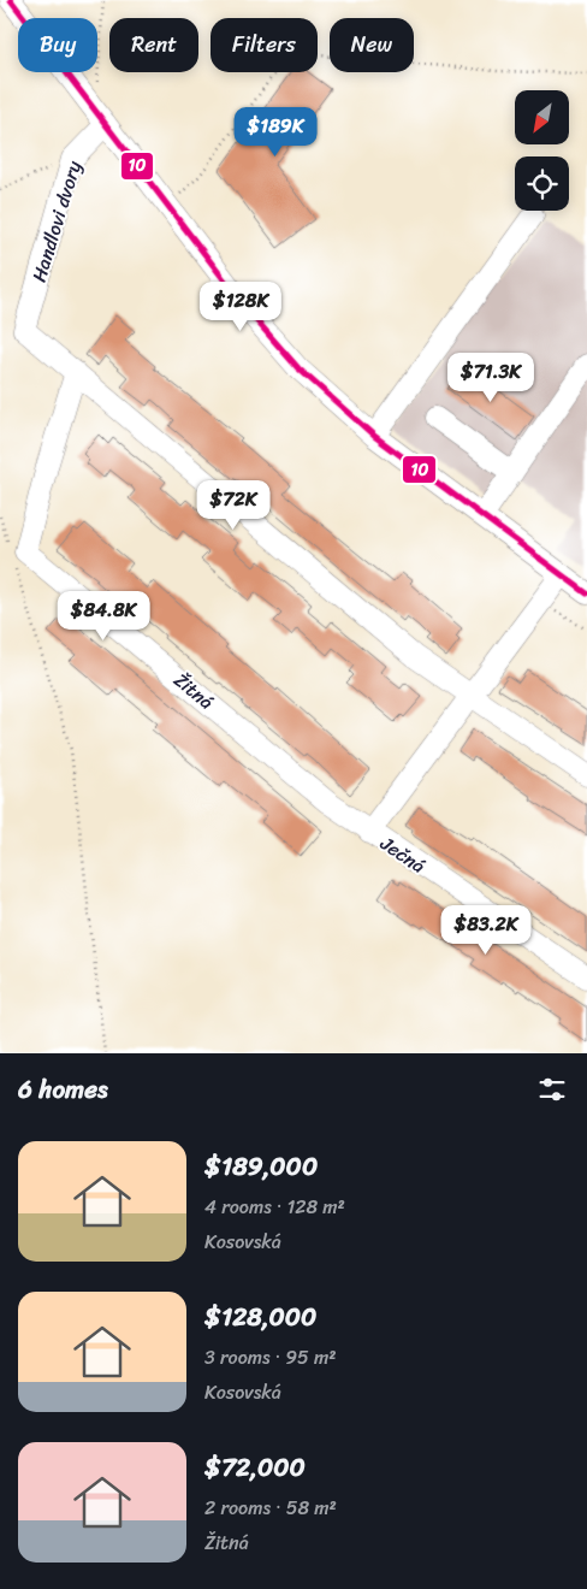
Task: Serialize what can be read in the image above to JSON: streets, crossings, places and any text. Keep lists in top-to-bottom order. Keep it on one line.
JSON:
{"streets":{"street":["Handlovi dvory","Žitná","Ječná"]},"crossings":[["Handlovi dvory","Žitná"],["Žitná","Ječná"]],"lines":["transit line 10"],"north":"bottom left","page":{"chip":["Buy","Rent","Filters","New"],"price":["$189K","$128K","$71.3K","$72K","$84.8K","$83.2K"],"heading":"6 homes","list":[{"name":"$189,000","note":"4 rooms · 128 m² · Kosovská"},{"name":"$128,000","note":"3 rooms · 95 m² · Kosovská"},{"name":"$72,000","note":"2 rooms · 58 m² · Žitná"}]}}
